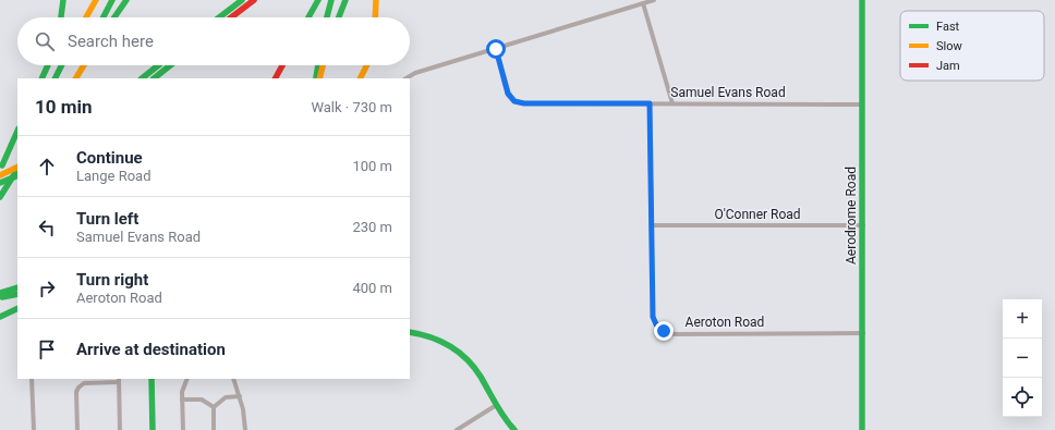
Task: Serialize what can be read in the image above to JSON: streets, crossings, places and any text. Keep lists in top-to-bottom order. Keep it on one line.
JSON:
{"streets":{"main road":["Aerodrome Road"],"street":["Samuel Evans Road","O'Conner Road","Aeroton Road"]},"crossings":[["Samuel Evans Road","Aerodrome Road"],["Samuel Evans Road","Aeroton Road"],["O'Conner Road","Aerodrome Road"],["O'Conner Road","Aeroton Road"],["Aerodrome Road","Aeroton Road"]],"legend":["Fast","Slow","Jam"],"page":{"search":"Search here","heading":["10 min","Walk · 730 m"],"list":[["Continue","Lange Road","100 m"],["Turn left","Samuel Evans Road","230 m"],["Turn right","Aeroton Road","400 m"],"Arrive at destination"],"map_buttons":["+","−"]}}
